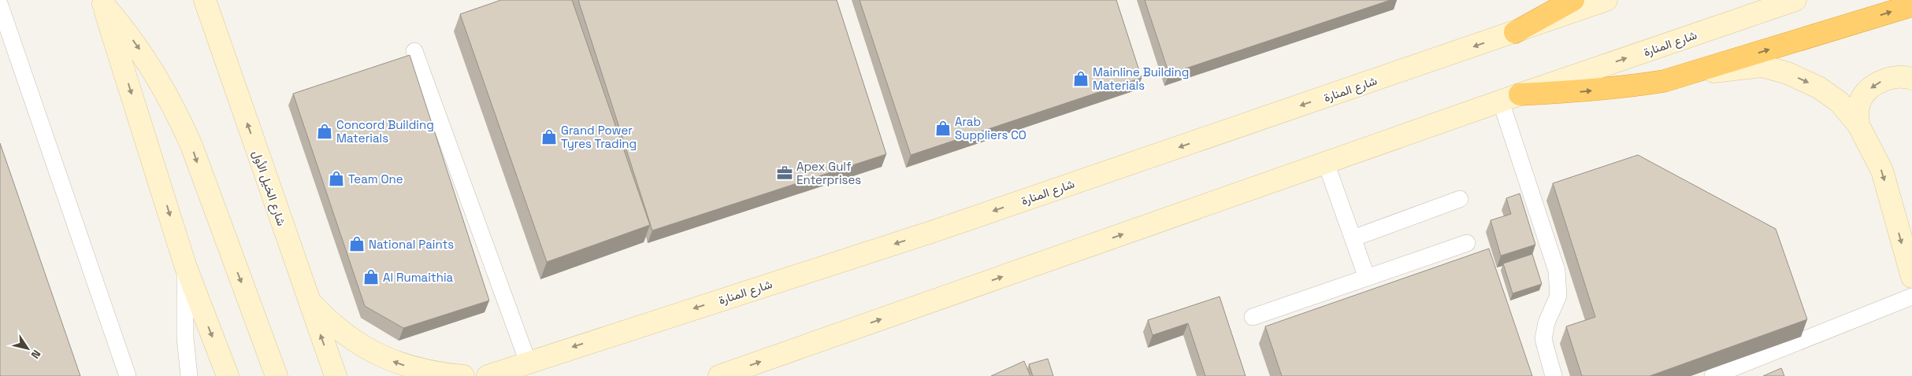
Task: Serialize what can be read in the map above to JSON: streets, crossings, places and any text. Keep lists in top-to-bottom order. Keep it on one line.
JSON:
{"streets":{"main road":["شارع المنارة","شارع الخيل الأول"]},"places":{"shop":["Mainline Building Materials","Arab Suppliers CO","Concord Building Materials","Grand Power Tyres Trading","Team One","National Paints","Al Rumaithia"],"office":["Apex Gulf Enterprises"]},"north":"bottom right"}
